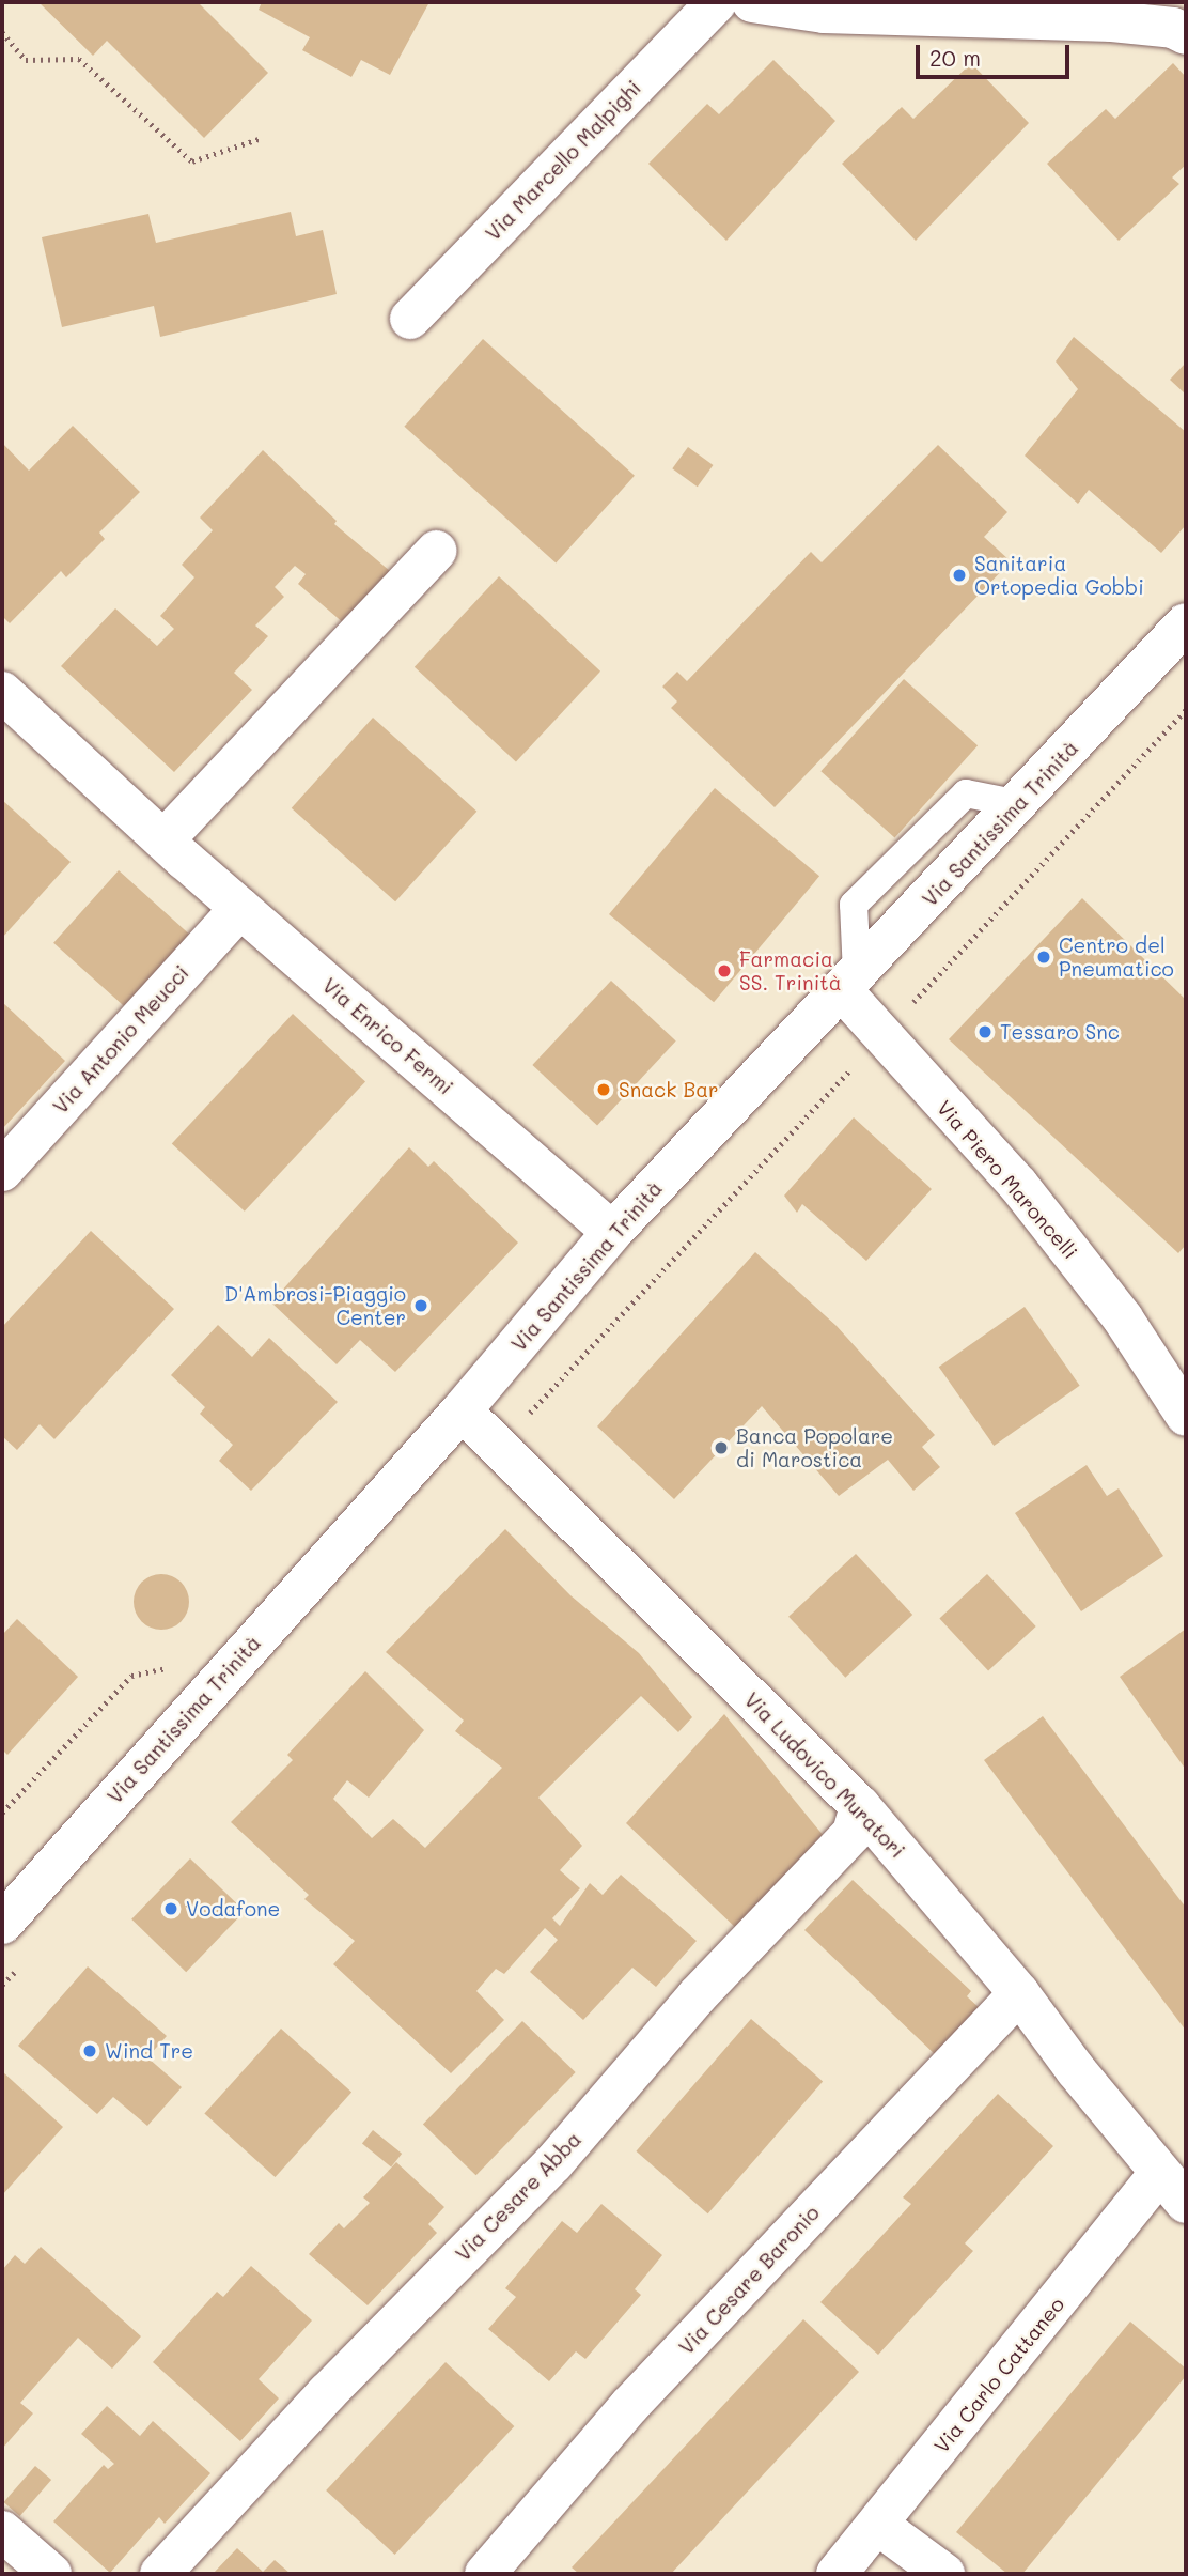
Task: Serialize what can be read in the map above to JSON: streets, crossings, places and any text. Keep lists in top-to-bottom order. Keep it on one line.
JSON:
{"streets":{"street":["Via Marcello Malpighi","Via Santissima Trinità","Via Enrico Fermi","Via Antonio Meucci","Via Piero Maroncelli","Via Ludovico Muratori","Via Cesare Abba","Via Cesare Baronio","Via Carlo Cattaneo"]},"crossings":[["Via Santissima Trinità","Via Enrico Fermi"],["Via Santissima Trinità","Via Piero Maroncelli"],["Via Santissima Trinità","Via Ludovico Muratori"],["Via Enrico Fermi","Via Antonio Meucci"],["Via Ludovico Muratori","Via Cesare Abba"],["Via Ludovico Muratori","Via Cesare Baronio"],["Via Ludovico Muratori","Via Carlo Cattaneo"]],"places":["Sanitaria Ortopedia Gobbi","Centro del Pneumatico","Farmacia SS. Trinità","Tessaro Snc","Snack Bar","D'Ambrosi-Piaggio Center","Banca Popolare di Marostica","Vodafone","Wind Tre"],"scale_bar":"20 m"}
